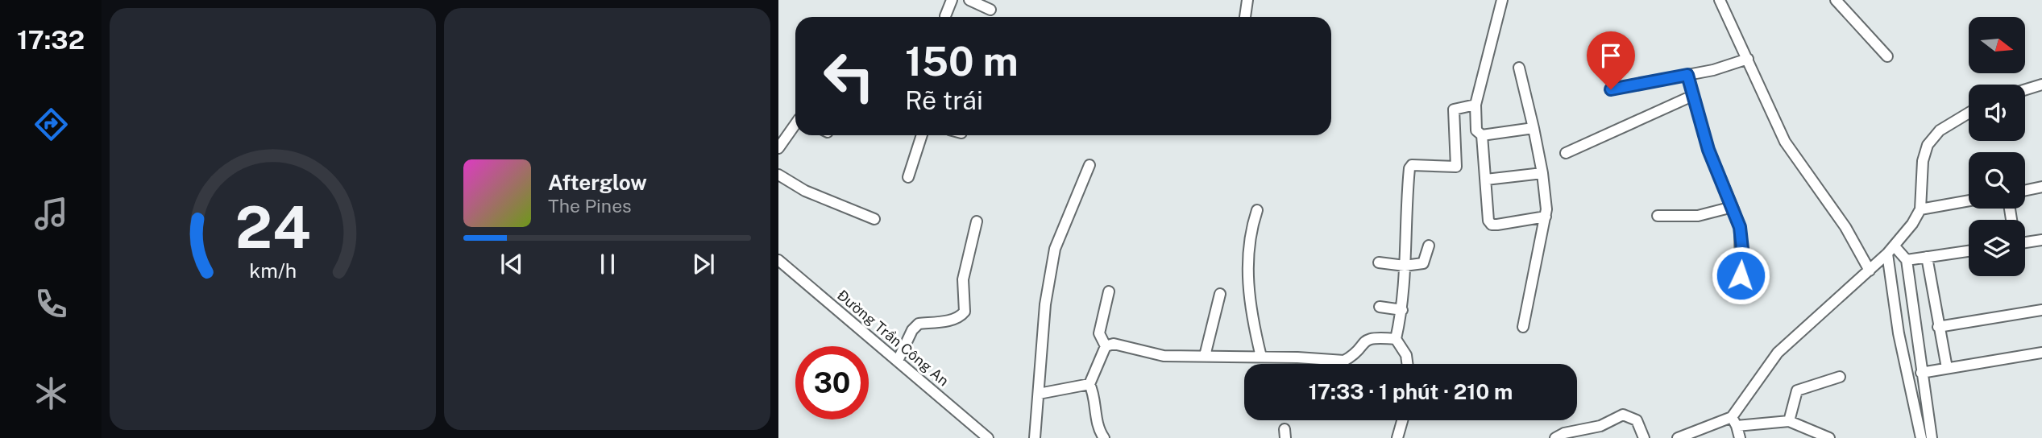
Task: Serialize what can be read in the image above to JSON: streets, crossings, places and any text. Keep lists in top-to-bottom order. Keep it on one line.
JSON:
{"streets":{"street":["Đường Trần Công An"]},"north":"right","page":{"tabs":"17:32","turn":["150 m","Rẽ trái"],"song":["Afterglow","The Pines"],"limit":"30","trip":"17:33 · 1 phút · 210 m","gauge":["24","km/h"]}}
